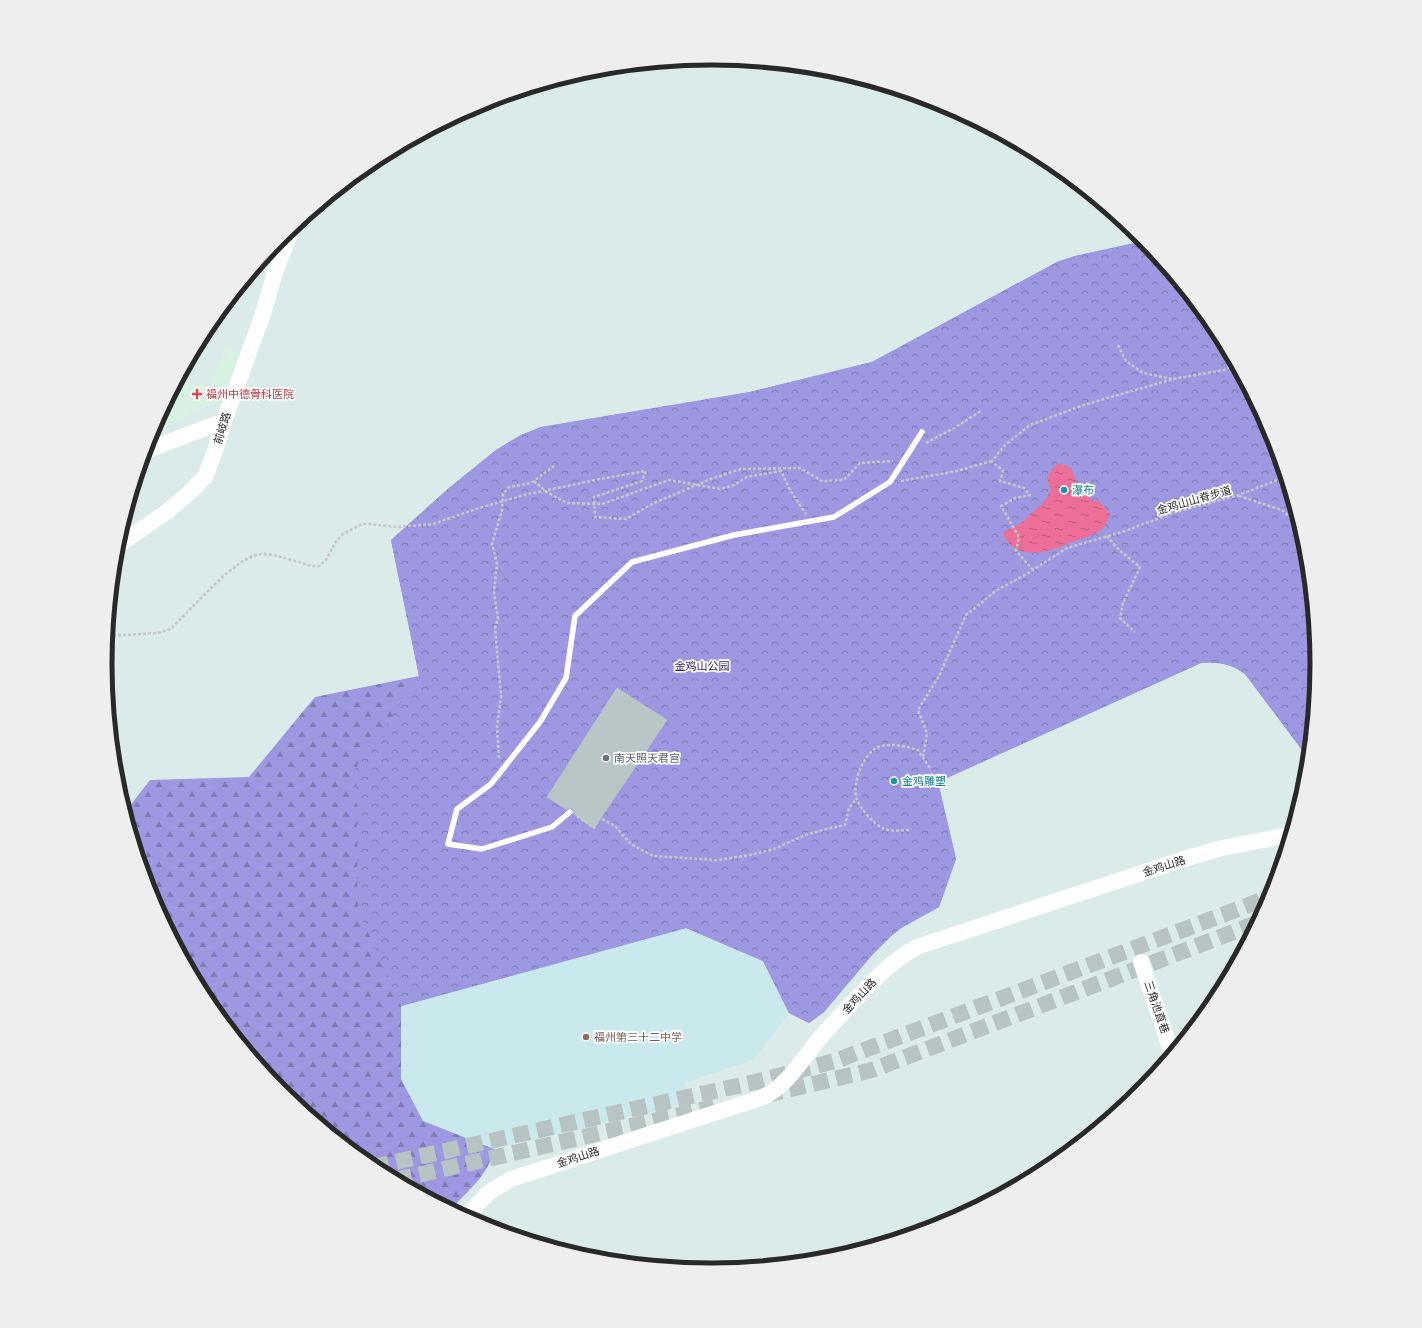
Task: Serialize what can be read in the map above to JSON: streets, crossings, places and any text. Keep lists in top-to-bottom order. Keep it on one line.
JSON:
{"streets":{"street":["前岐路","金鸡山路","三角池直巷"],"path":["金鸡山山脊步道"]},"parks":["金鸡山公园"],"places":{"health":["福州中德骨科医院"],"other":["瀑布","南天照天君宫","金鸡雕塑","福州第三十二中学"]}}
